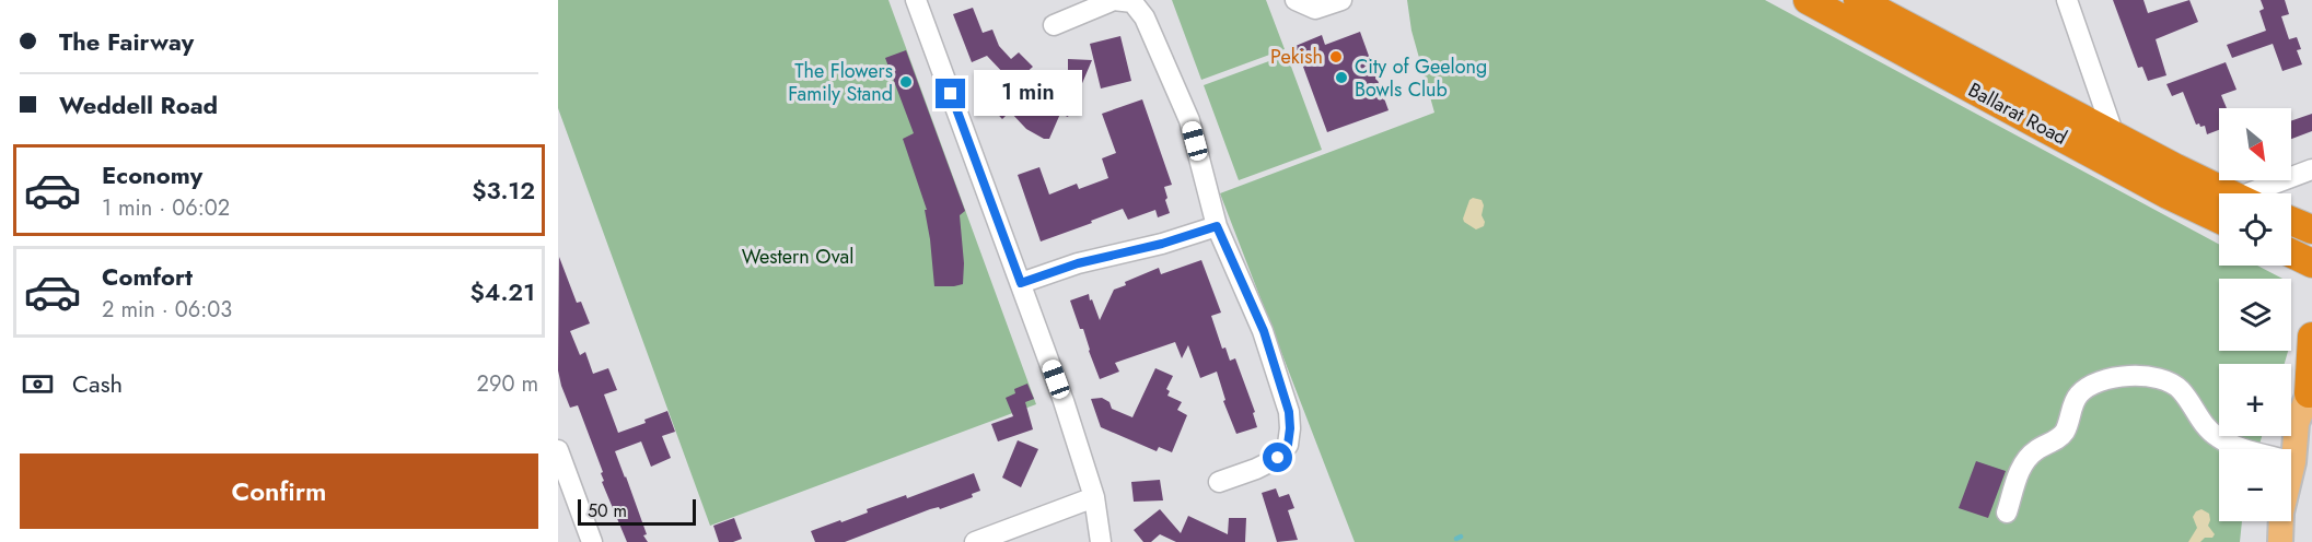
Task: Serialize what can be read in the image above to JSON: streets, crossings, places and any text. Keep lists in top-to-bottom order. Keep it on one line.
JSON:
{"streets":{"highway":["Ballarat Road"]},"parks":["Western Oval"],"places":["Pekish","City of Geelong Bowls Club","The Flowers Family Stand"],"scale_bar":"50 m","north":"bottom right","page":{"banner":["The Fairway","Weddell Road"],"bubble":"1 min","map_buttons":["+","−"],"list":[{"name":"Economy","note":"1 min · 06:02","value":"$3.12"},{"name":"Comfort","note":"2 min · 06:03","value":"$4.21"}],"pay":["Cash","290 m"],"buttons":"Confirm","scale":"50 m"}}
